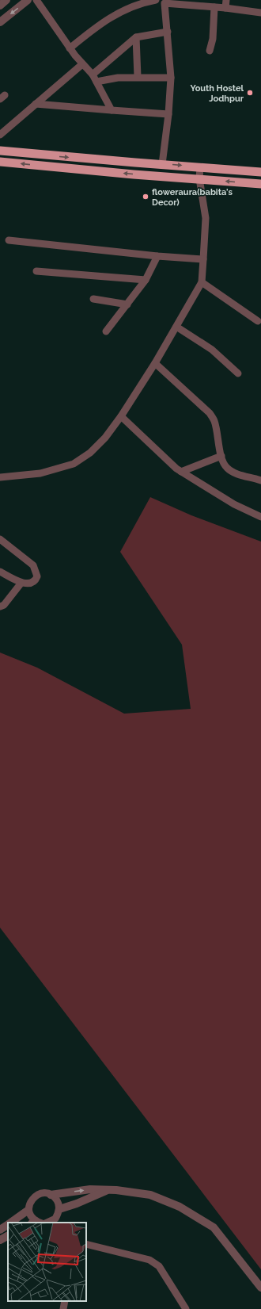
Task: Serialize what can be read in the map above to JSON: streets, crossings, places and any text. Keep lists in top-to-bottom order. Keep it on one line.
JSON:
{"places":["Youth Hostel Jodhpur","floweraura(babita's Decor)"]}
